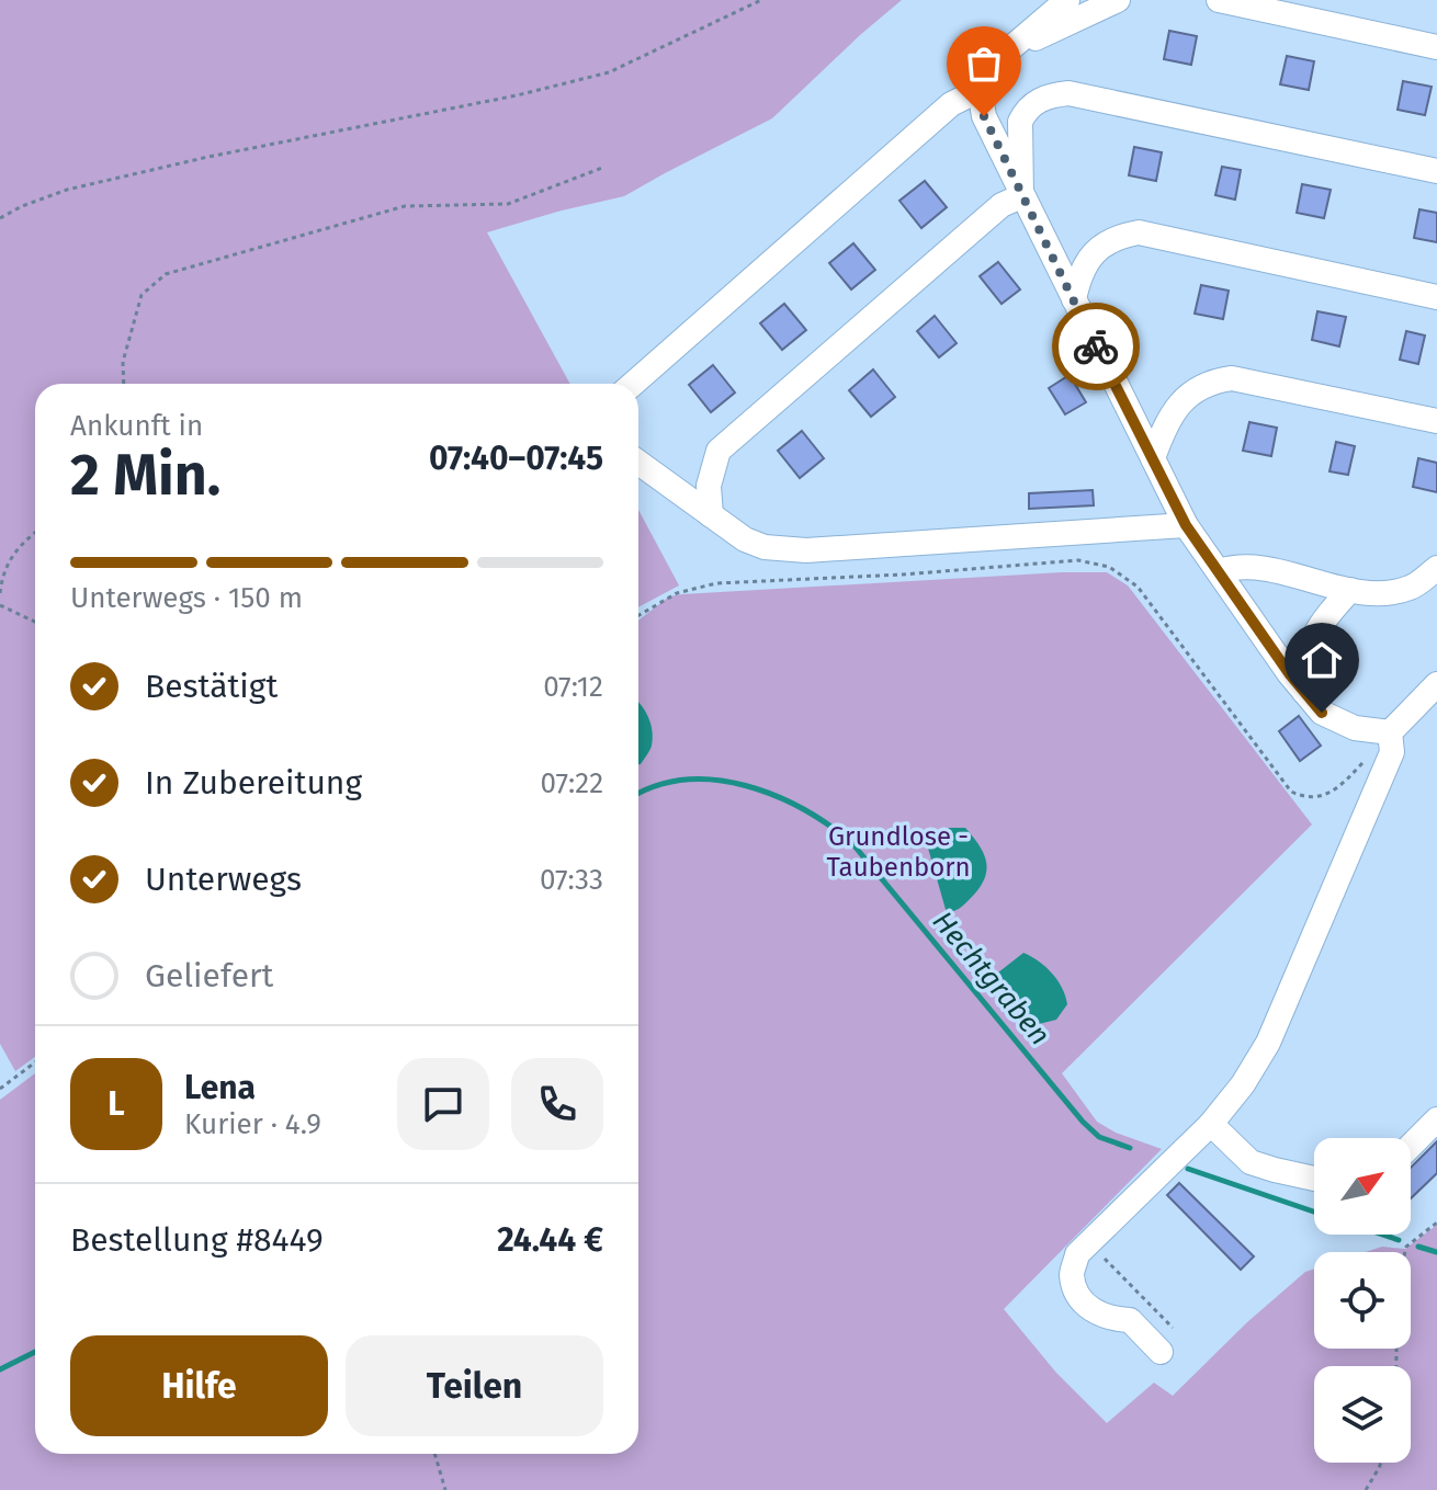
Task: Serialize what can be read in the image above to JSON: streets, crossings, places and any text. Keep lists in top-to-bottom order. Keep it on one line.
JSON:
{"water":["Hechtgraben"],"parks":["Grundlose - Taubenborn"],"north":"top right","page":{"heading":["2 Min.","Ankunft in","07:40–07:45"],"panel":["Lena","Kurier · 4.9","Bestellung #8449","24.44 €"],"bar":"Unterwegs · 150 m","list":[["Bestätigt","07:12"],["In Zubereitung","07:22"],["Unterwegs","07:33"],"Geliefert"],"round":"L","buttons":["Hilfe","Teilen"]}}
